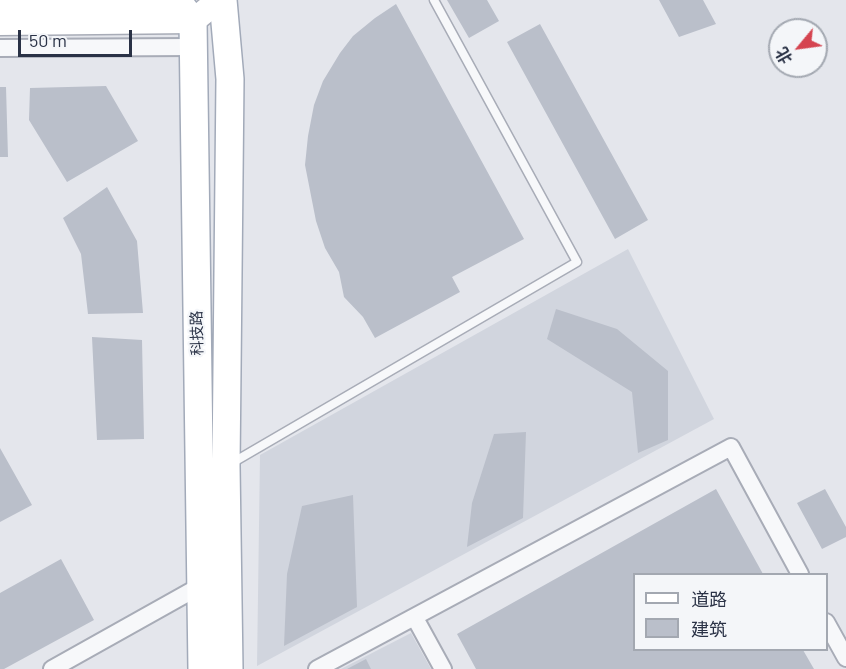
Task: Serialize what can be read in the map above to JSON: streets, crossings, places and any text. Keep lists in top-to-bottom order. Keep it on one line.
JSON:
{"streets":{"main road":["科技路"]},"legend":["道路","建筑"],"scale_bar":"50 m","north":"bottom left"}
